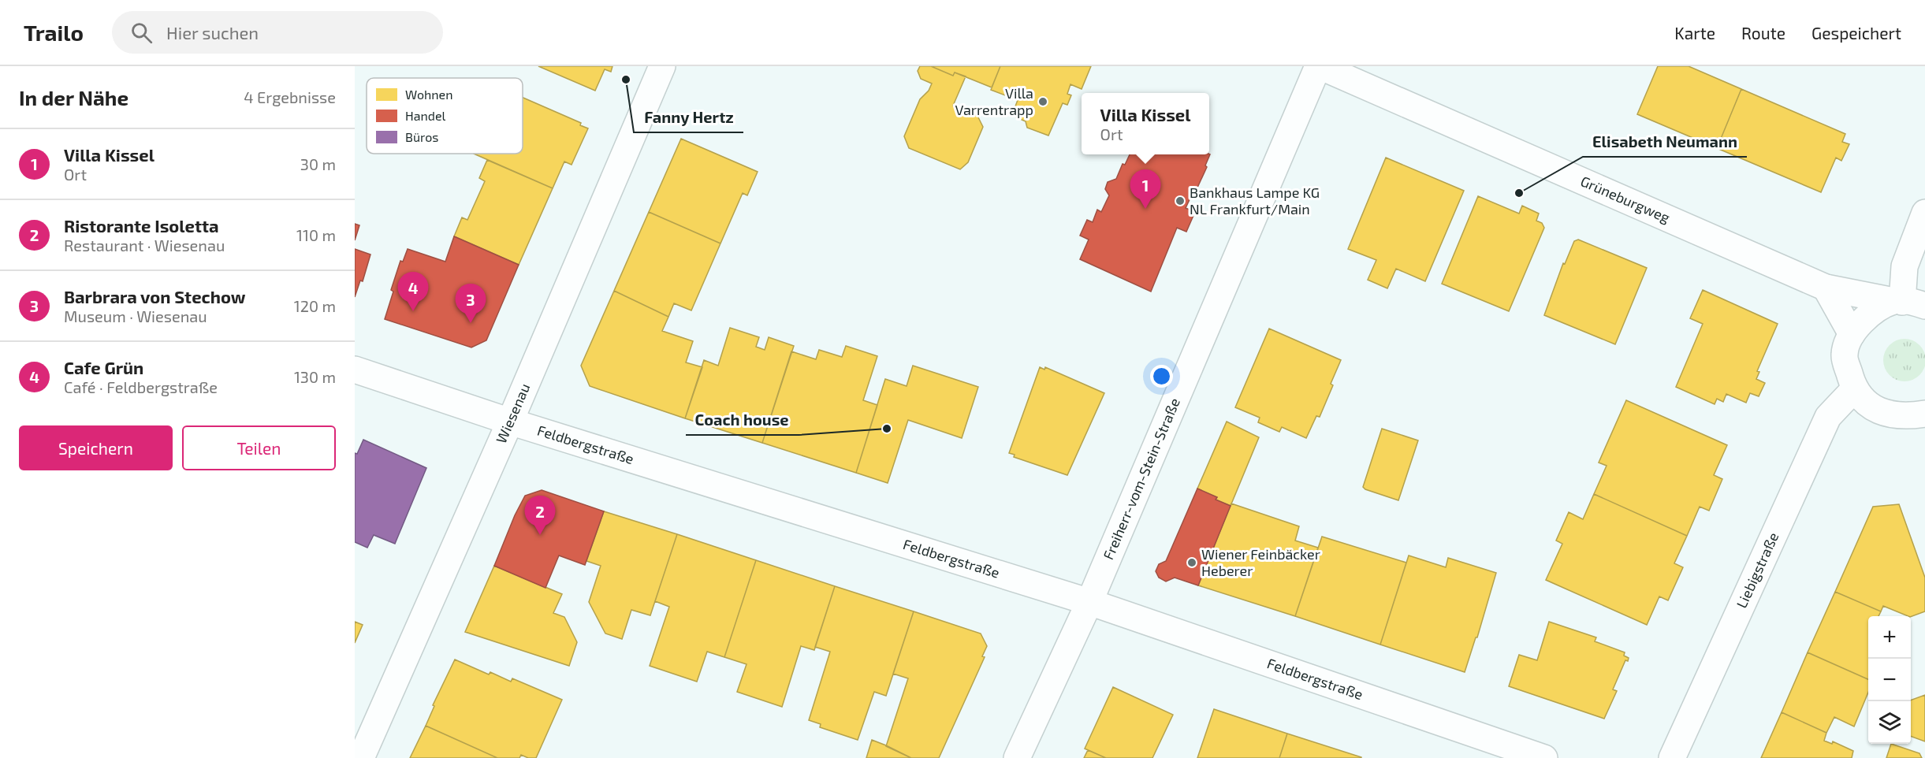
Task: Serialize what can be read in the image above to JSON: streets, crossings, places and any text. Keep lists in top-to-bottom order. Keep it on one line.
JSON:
{"streets":{"street":["Grüneburgweg","Wiesenau","Feldbergstraße","Freiherr-vom-Stein-Straße","Liebigstraße"]},"crossings":[["Grüneburgweg","Freiherr-vom-Stein-Straße"],["Wiesenau","Feldbergstraße"],["Feldbergstraße","Freiherr-vom-Stein-Straße"]],"places":["Fanny Hertz","Villa Varrentrapp","Elisabeth Neumann","Bankhaus Lampe KG NL Frankfurt/Main","Coach house","Wiener Feinbäcker Heberer"],"legend":["Wohnen","Handel","Büros"],"page":{"header":"Trailo","search":"Hier suchen","nav":["Karte","Route","Gespeichert"],"heading":["In der Nähe","4 Ergebnisse"],"popup":["Villa Kissel","Ort"],"list":[{"mark":"1","name":"Villa Kissel","note":"Ort","value":"30 m"},{"mark":"2","name":"Ristorante Isoletta","note":"Restaurant · Wiesenau","value":"110 m"},{"mark":"3","name":"Barbrara von Stechow","note":"Museum · Wiesenau","value":"120 m"},{"mark":"4","name":"Cafe Grün","note":"Café · Feldbergstraße","value":"130 m"}],"pins":["1","4","3","2"],"buttons":["Speichern","Teilen"],"map_buttons":["+","−"]}}
